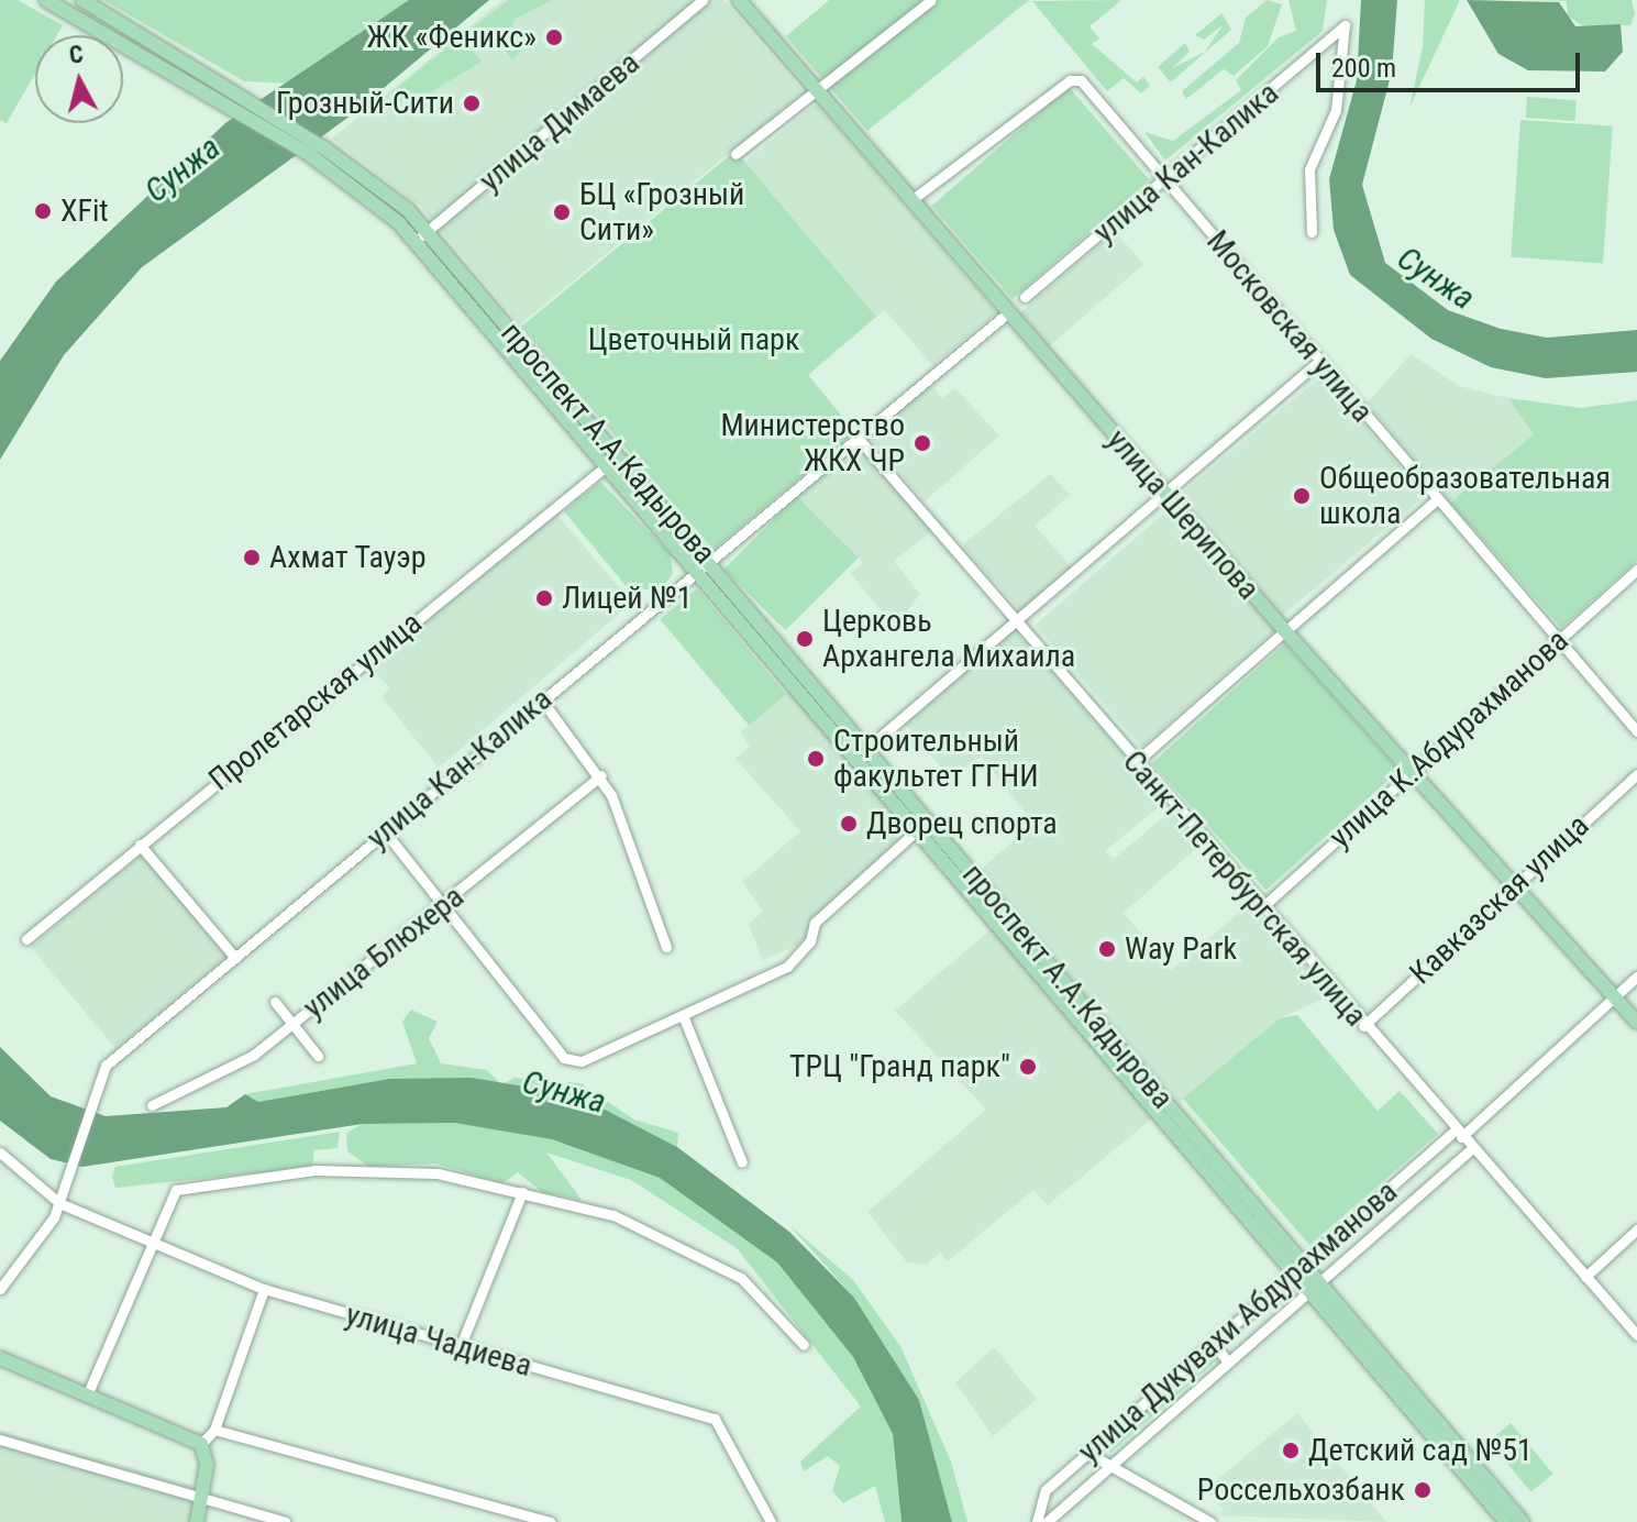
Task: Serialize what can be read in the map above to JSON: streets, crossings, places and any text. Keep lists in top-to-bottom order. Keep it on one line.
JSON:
{"streets":{"main road":["проспект А.А.Кадырова","улица Шерипова"],"street":["улица Димаева","улица Кан-Калика","Московская улица","Пролетарская улица","улица К.Абдурахманова","Санкт-Петербургская улица","Кавказская улица","улица Блюхера","улица Дукувахи Абдурахманова","улица Чадиева"]},"crossings":[["улица Димаева","проспект А.А.Кадырова"],["улица Кан-Калика","Московская улица"],["улица Кан-Калика","проспект А.А.Кадырова"],["улица Кан-Калика","улица Шерипова"],["улица Кан-Калика","Санкт-Петербургская улица"],["улица Кан-Калика","улица Чадиева"],["Московская улица","улица Шерипова"],["Московская улица","улица К.Абдурахманова"],["проспект А.А.Кадырова","Пролетарская улица"],["проспект А.А.Кадырова","улица Дукувахи Абдурахманова"],["улица Шерипова","улица К.Абдурахманова"],["улица Шерипова","Кавказская улица"],["улица Шерипова","улица Дукувахи Абдурахманова"],["улица К.Абдурахманова","Санкт-Петербургская улица"],["Санкт-Петербургская улица","Кавказская улица"],["Санкт-Петербургская улица","улица Дукувахи Абдурахманова"]],"water":["Сунжа"],"parks":["Цветочный парк"],"places":["ЖК «Феникс»","Грозный-Сити","XFit","БЦ «Грозный Сити»","Министерство ЖКХ ЧР","Общеобразовательная школа","Ахмат Тауэр","Лицей №1","Церковь Архангела Михаила","Строительный факультет ГГНИ","Дворец спорта","Way Park","ТРЦ \"Гранд парк\"","Детский сад №51","Россельхозбанк"],"scale_bar":"200 m","north":"top"}
